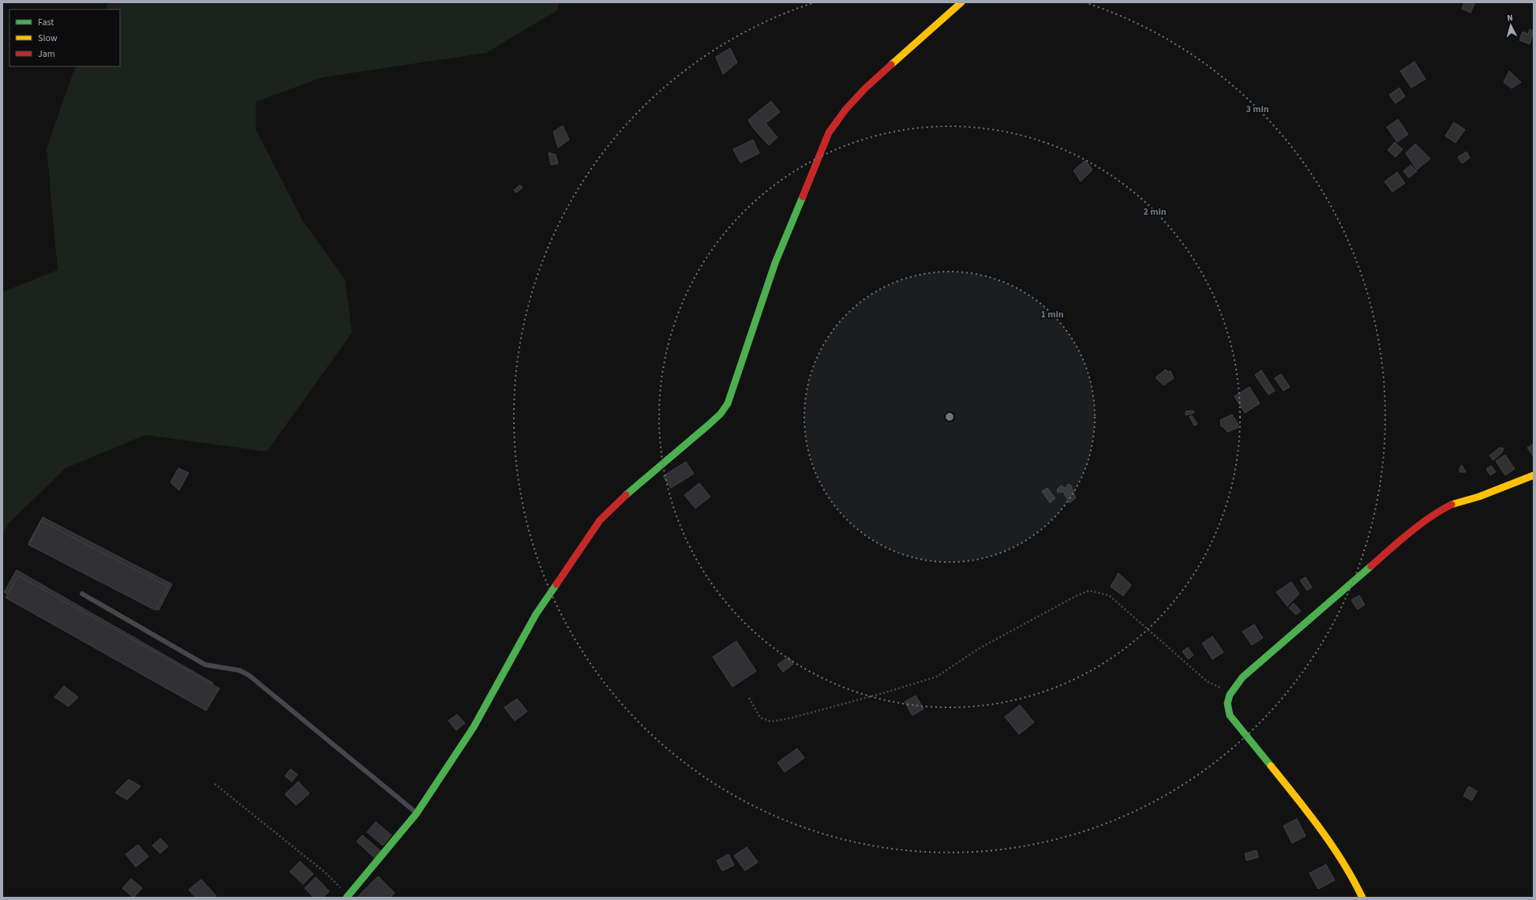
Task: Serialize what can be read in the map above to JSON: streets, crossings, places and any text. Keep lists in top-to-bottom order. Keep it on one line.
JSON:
{"legend":["Fast","Slow","Jam"],"north":"top","rings":["3 min","2 min","1 min"]}
